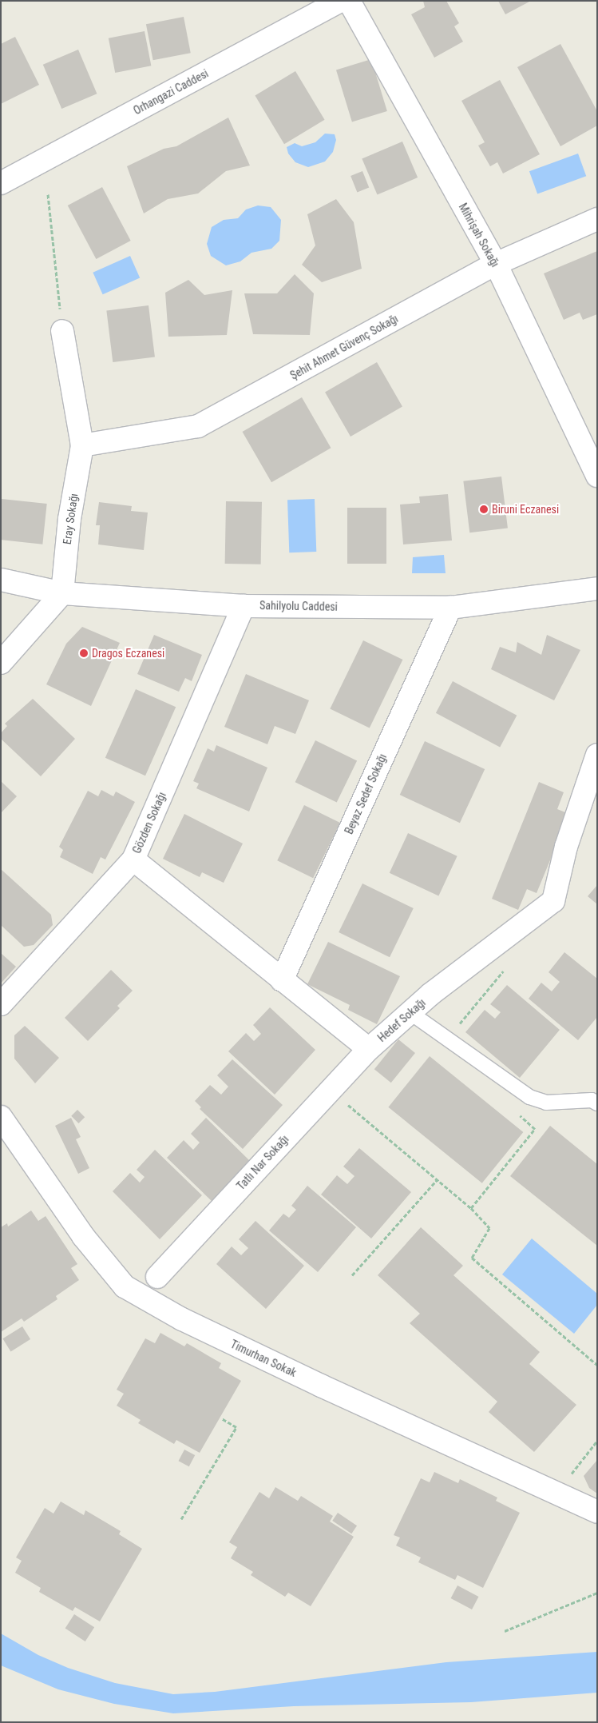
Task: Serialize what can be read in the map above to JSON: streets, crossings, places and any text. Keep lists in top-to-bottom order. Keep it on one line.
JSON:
{"streets":{"street":["Orhangazi Caddesi","Mihrişah Sokağı","Şehit Ahmet Güvenç Sokağı","Eray Sokağı","Sahilyolu Caddesi","Beyaz Sedef Sokağı","Gözden Sokağı","Hedef Sokağı","Tatlı Nar Sokağı","Timurhan Sokak"]},"crossings":[["Mihrişah Sokağı","Şehit Ahmet Güvenç Sokağı"],["Şehit Ahmet Güvenç Sokağı","Eray Sokağı"],["Eray Sokağı","Sahilyolu Caddesi"],["Sahilyolu Caddesi","Beyaz Sedef Sokağı"],["Sahilyolu Caddesi","Gözden Sokağı"],["Beyaz Sedef Sokağı","Hedef Sokağı"],["Gözden Sokağı","Hedef Sokağı"],["Hedef Sokağı","Tatlı Nar Sokağı"]],"places":["Biruni Eczanesi","Dragos Eczanesi"]}
